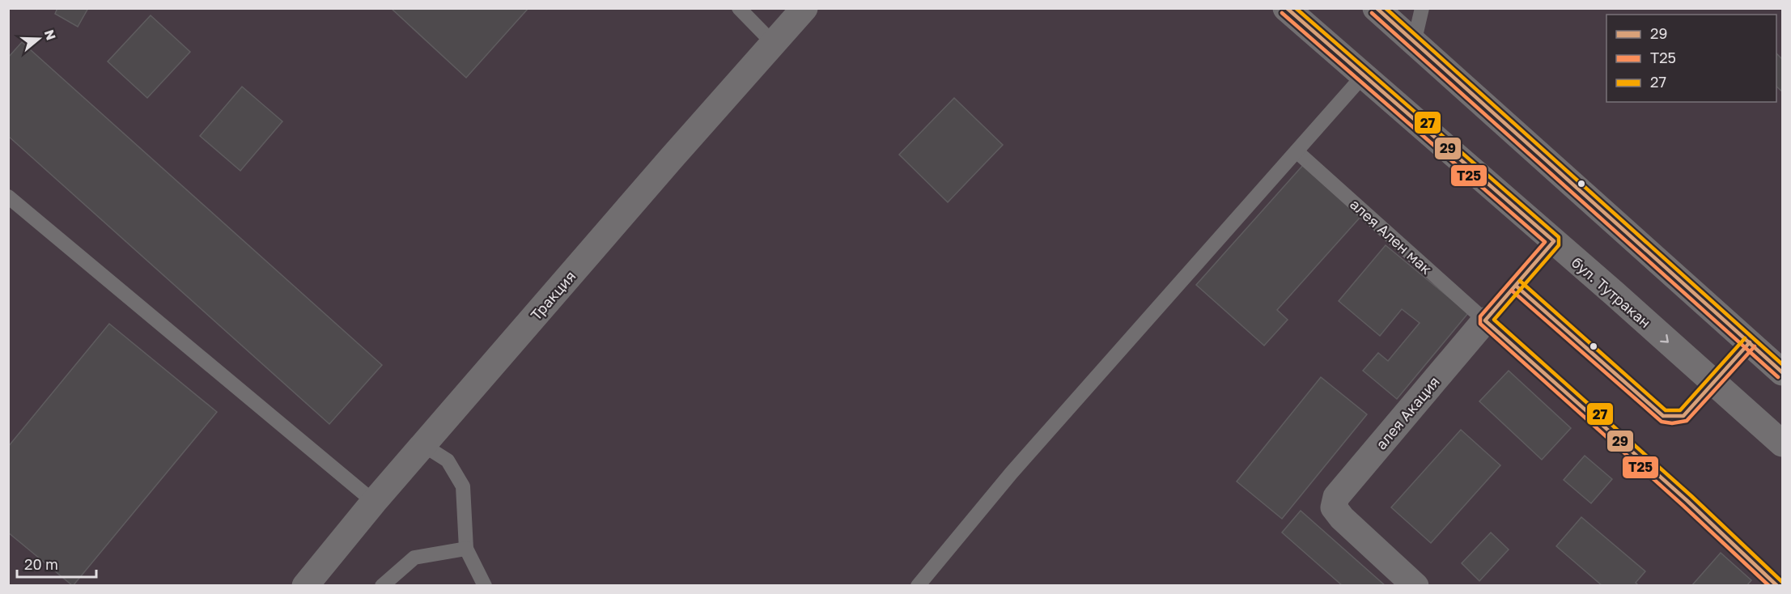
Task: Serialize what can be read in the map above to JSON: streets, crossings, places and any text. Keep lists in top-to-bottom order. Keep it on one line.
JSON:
{"streets":{"main road":["бул. Тутракан"],"street":["Тракция","алея Акация"],"lane":["алея Ален мак"]},"crossings":[["алея Ален мак","алея Акация"]],"lines":["transit line 29","transit line 27","transit line Т25"],"legend":["29","Т25","27"],"scale_bar":"20 m","north":"right"}
